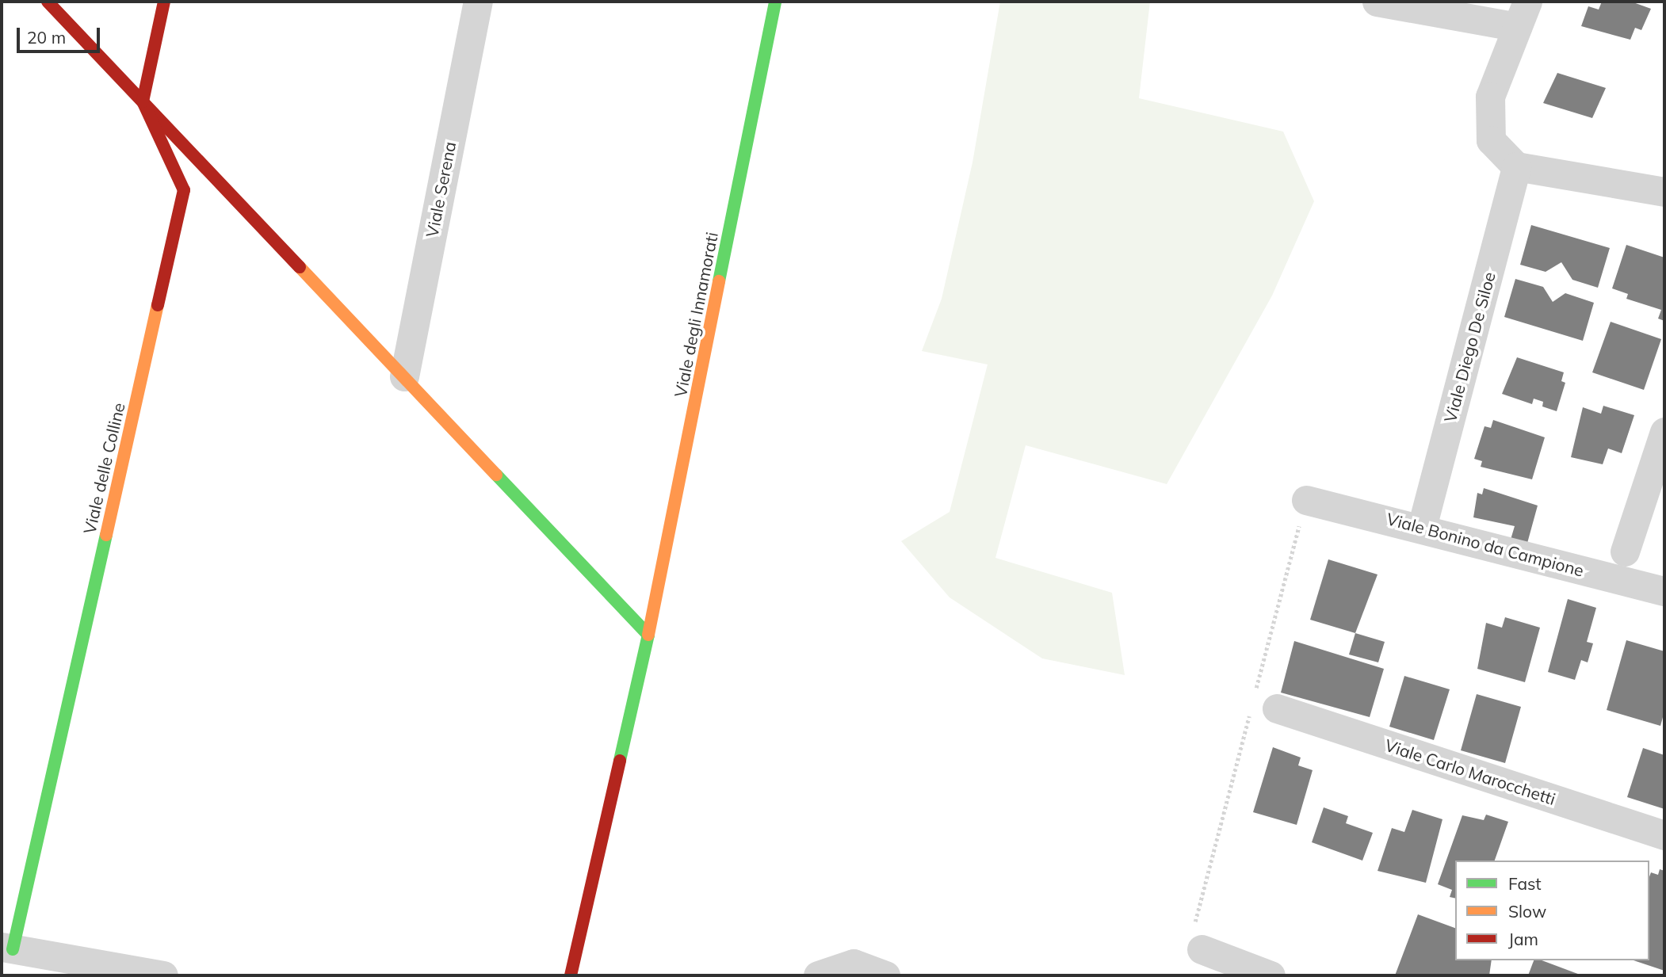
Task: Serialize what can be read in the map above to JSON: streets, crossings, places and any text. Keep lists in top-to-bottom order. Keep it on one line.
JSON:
{"streets":{"street":["Viale Serena","Viale degli Innamorati","Viale Diego De Siloe","Viale delle Colline","Viale Bonino da Campione","Viale Carlo Marocchetti"]},"crossings":[["Viale Diego De Siloe","Viale Bonino da Campione"]],"legend":["Fast","Slow","Jam"],"scale_bar":"20 m"}
